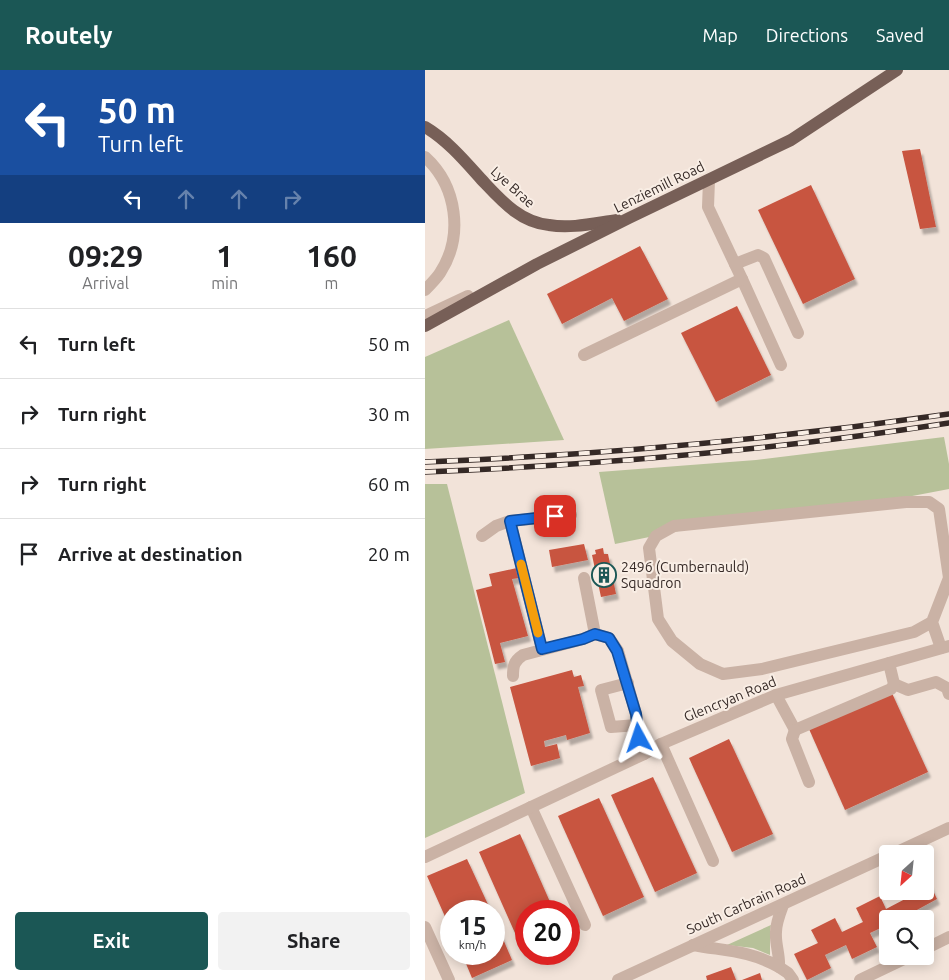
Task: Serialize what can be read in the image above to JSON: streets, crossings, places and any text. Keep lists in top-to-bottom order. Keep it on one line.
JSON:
{"streets":{"main road":["Lye Brae","Lenziemill Road"],"street":["Glencryan Road","South Carbrain Road"]},"crossings":[["Lye Brae","Lenziemill Road"]],"places":{"building":["2496 (Cumbernauld) Squadron"]},"north":"bottom left","page":{"header":"Routely","nav":["Map","Directions","Saved"],"turn":["50 m","Turn left"],"eta":["09:29","Arrival","1","min","160","m"],"list":[{"name":"Turn left","value":"50 m"},{"name":"Turn right","value":"30 m"},{"name":"Turn right","value":"60 m"},{"name":"Arrive at destination","value":"20 m"}],"speed":"15 km/h","limit":"20","buttons":["Exit","Share"]}}
